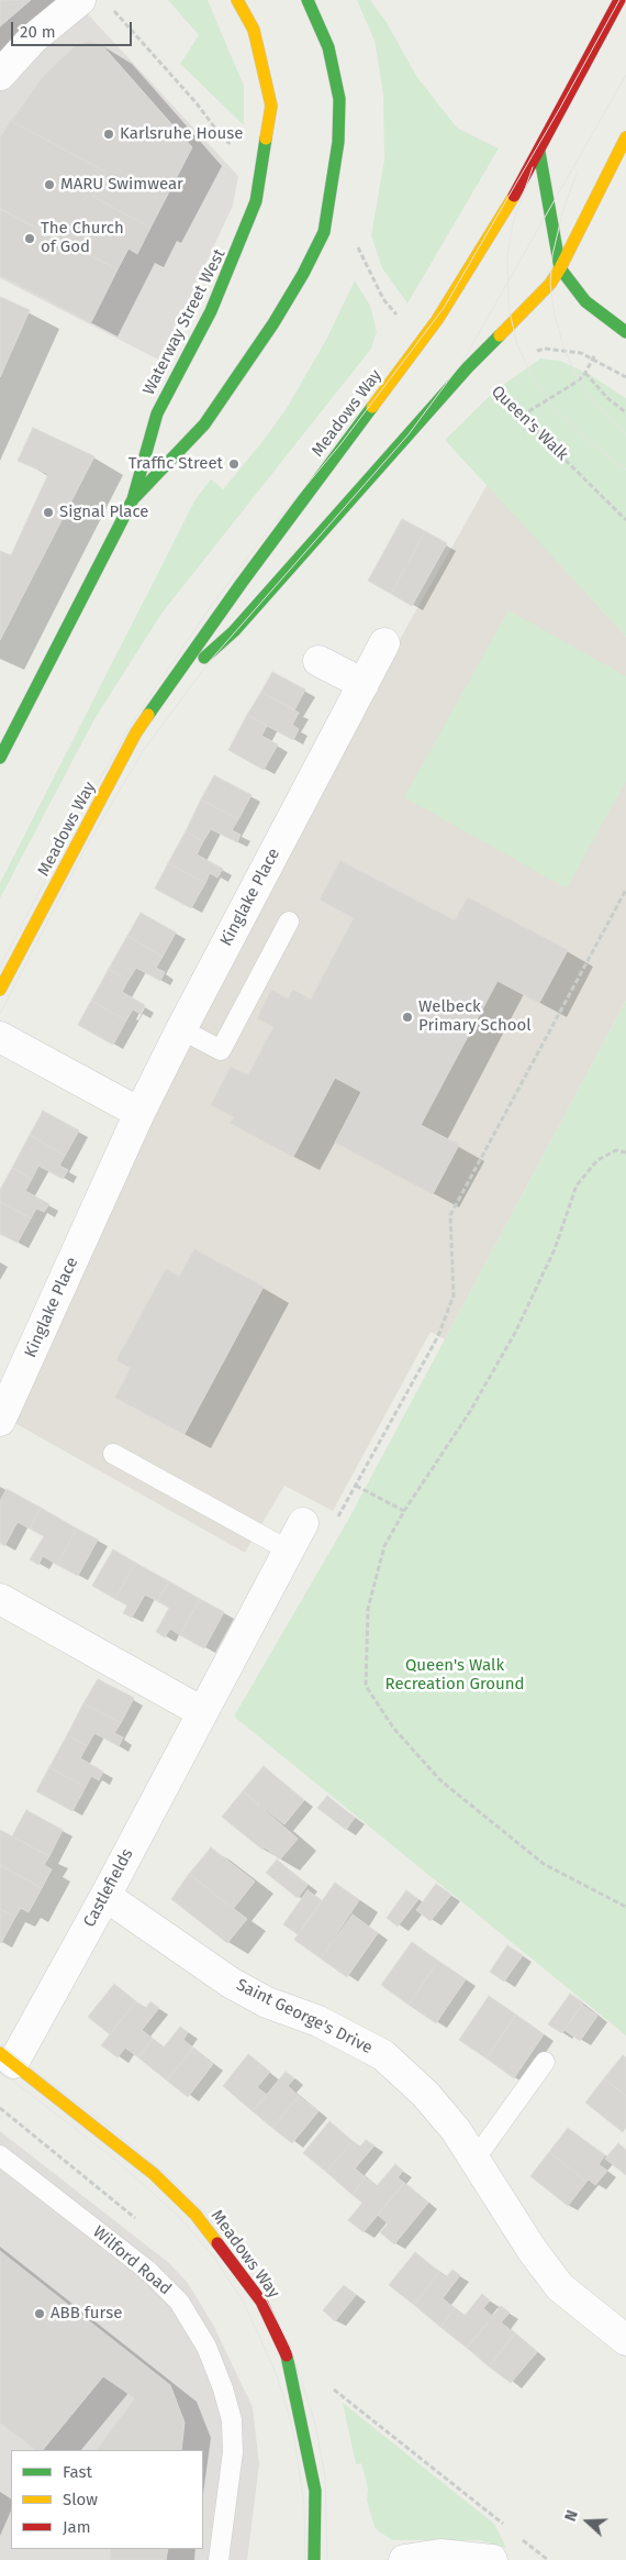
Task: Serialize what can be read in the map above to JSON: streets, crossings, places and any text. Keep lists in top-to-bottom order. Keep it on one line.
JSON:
{"streets":{"street":["Waterway Street West","Meadows Way","Kinglake Place","Castlefields","Saint George's Drive"],"lane":["Wilford Road"],"path":["Queen's Walk"]},"crossings":[["Meadows Way","Queen's Walk"],["Meadows Way","Castlefields"],["Castlefields","Saint George's Drive"]],"parks":["Queen's Walk Recreation Ground"],"places":["Karlsruhe House","MARU Swimwear","The Church of God","Traffic Street","Signal Place","Welbeck Primary School","ABB furse"],"legend":["Fast","Slow","Jam"],"scale_bar":"20 m","north":"left"}
